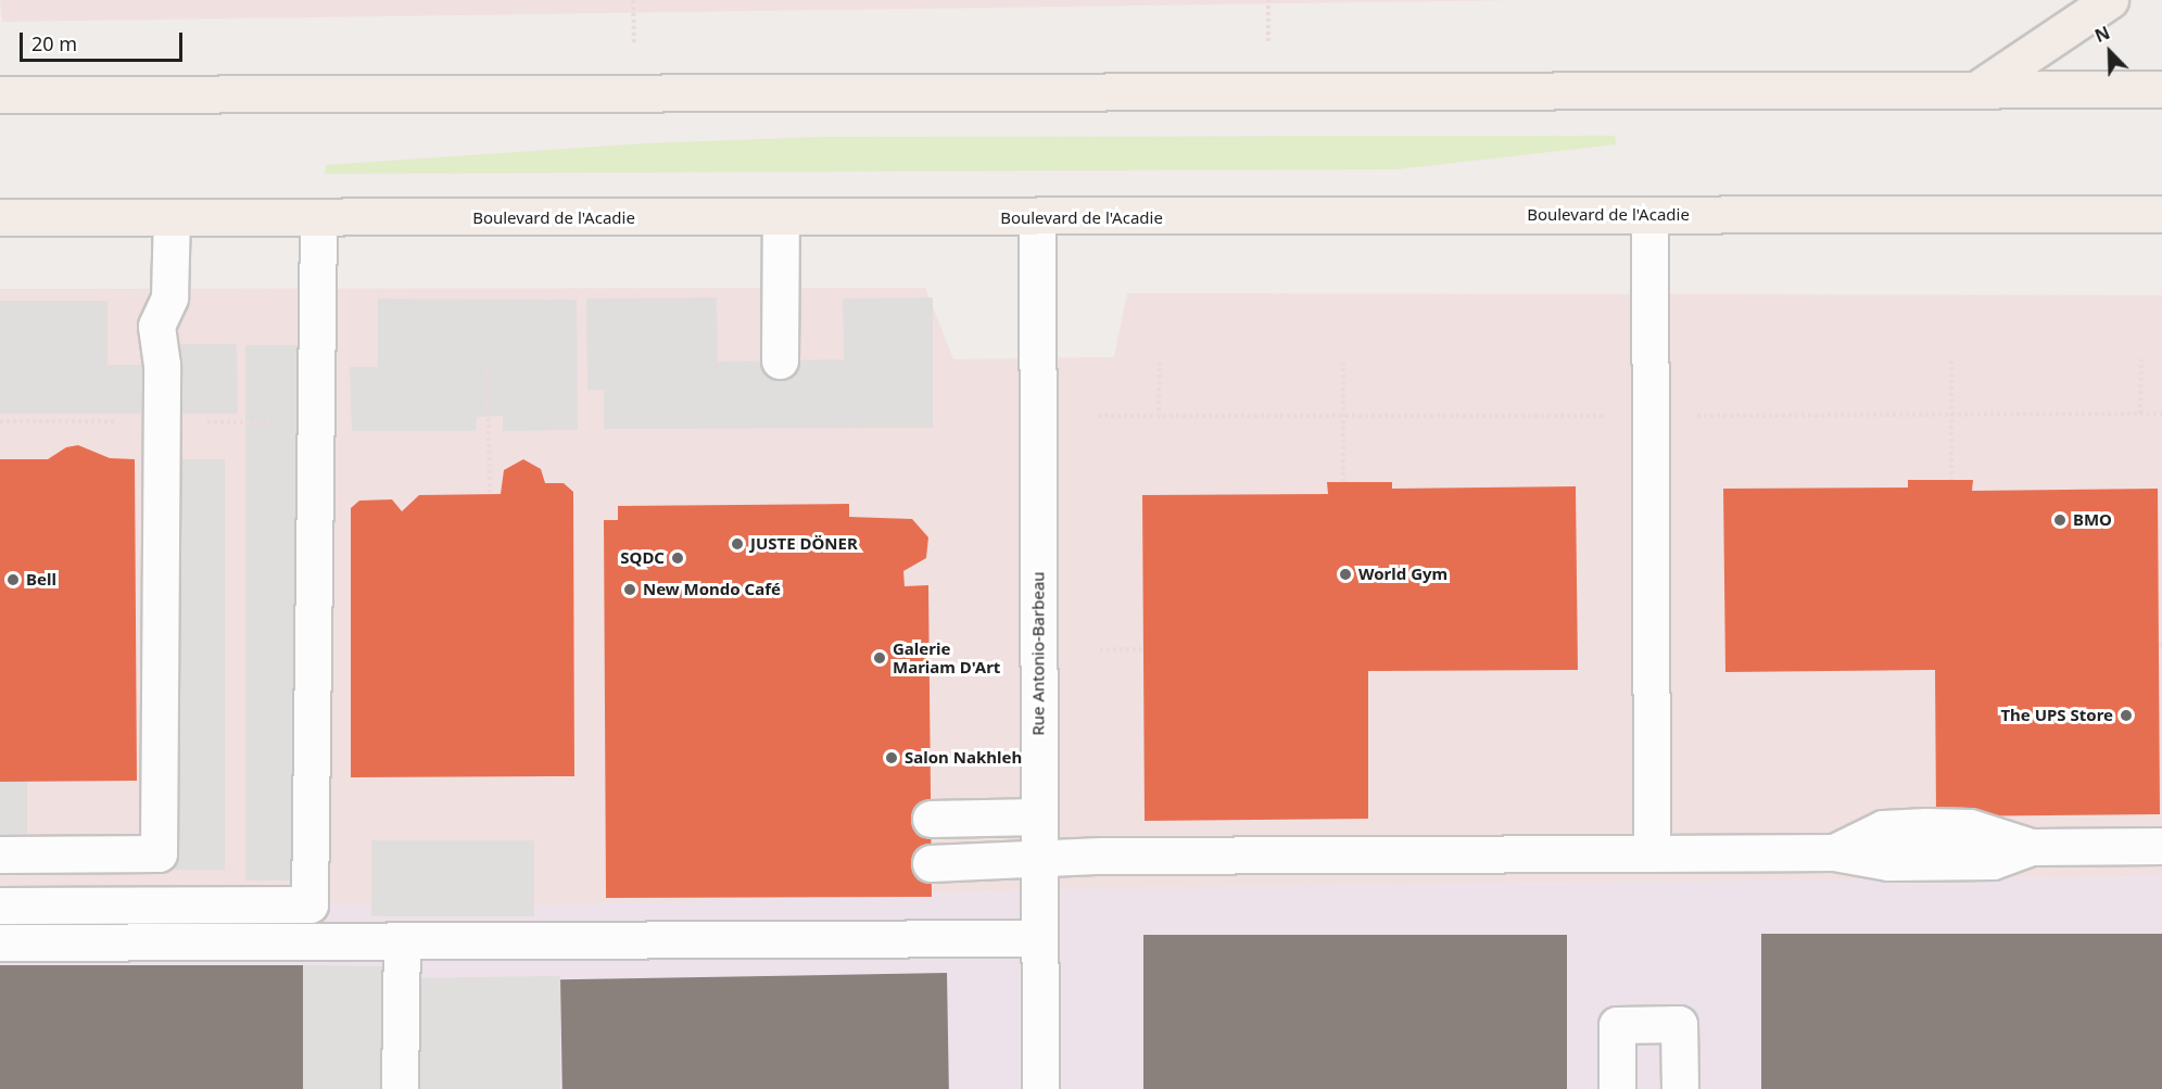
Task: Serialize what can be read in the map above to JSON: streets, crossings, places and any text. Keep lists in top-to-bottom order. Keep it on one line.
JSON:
{"streets":{"main road":["Boulevard de l'Acadie"],"street":["Rue Antonio-Barbeau"]},"crossings":[["Boulevard de l'Acadie","Rue Antonio-Barbeau"]],"places":["BMO","JUSTE DÖNER","SQDC","World Gym","Bell","New Mondo Café","Galerie Mariam D'Art","The UPS Store","Salon Nakhleh"],"scale_bar":"20 m","north":"top left"}
